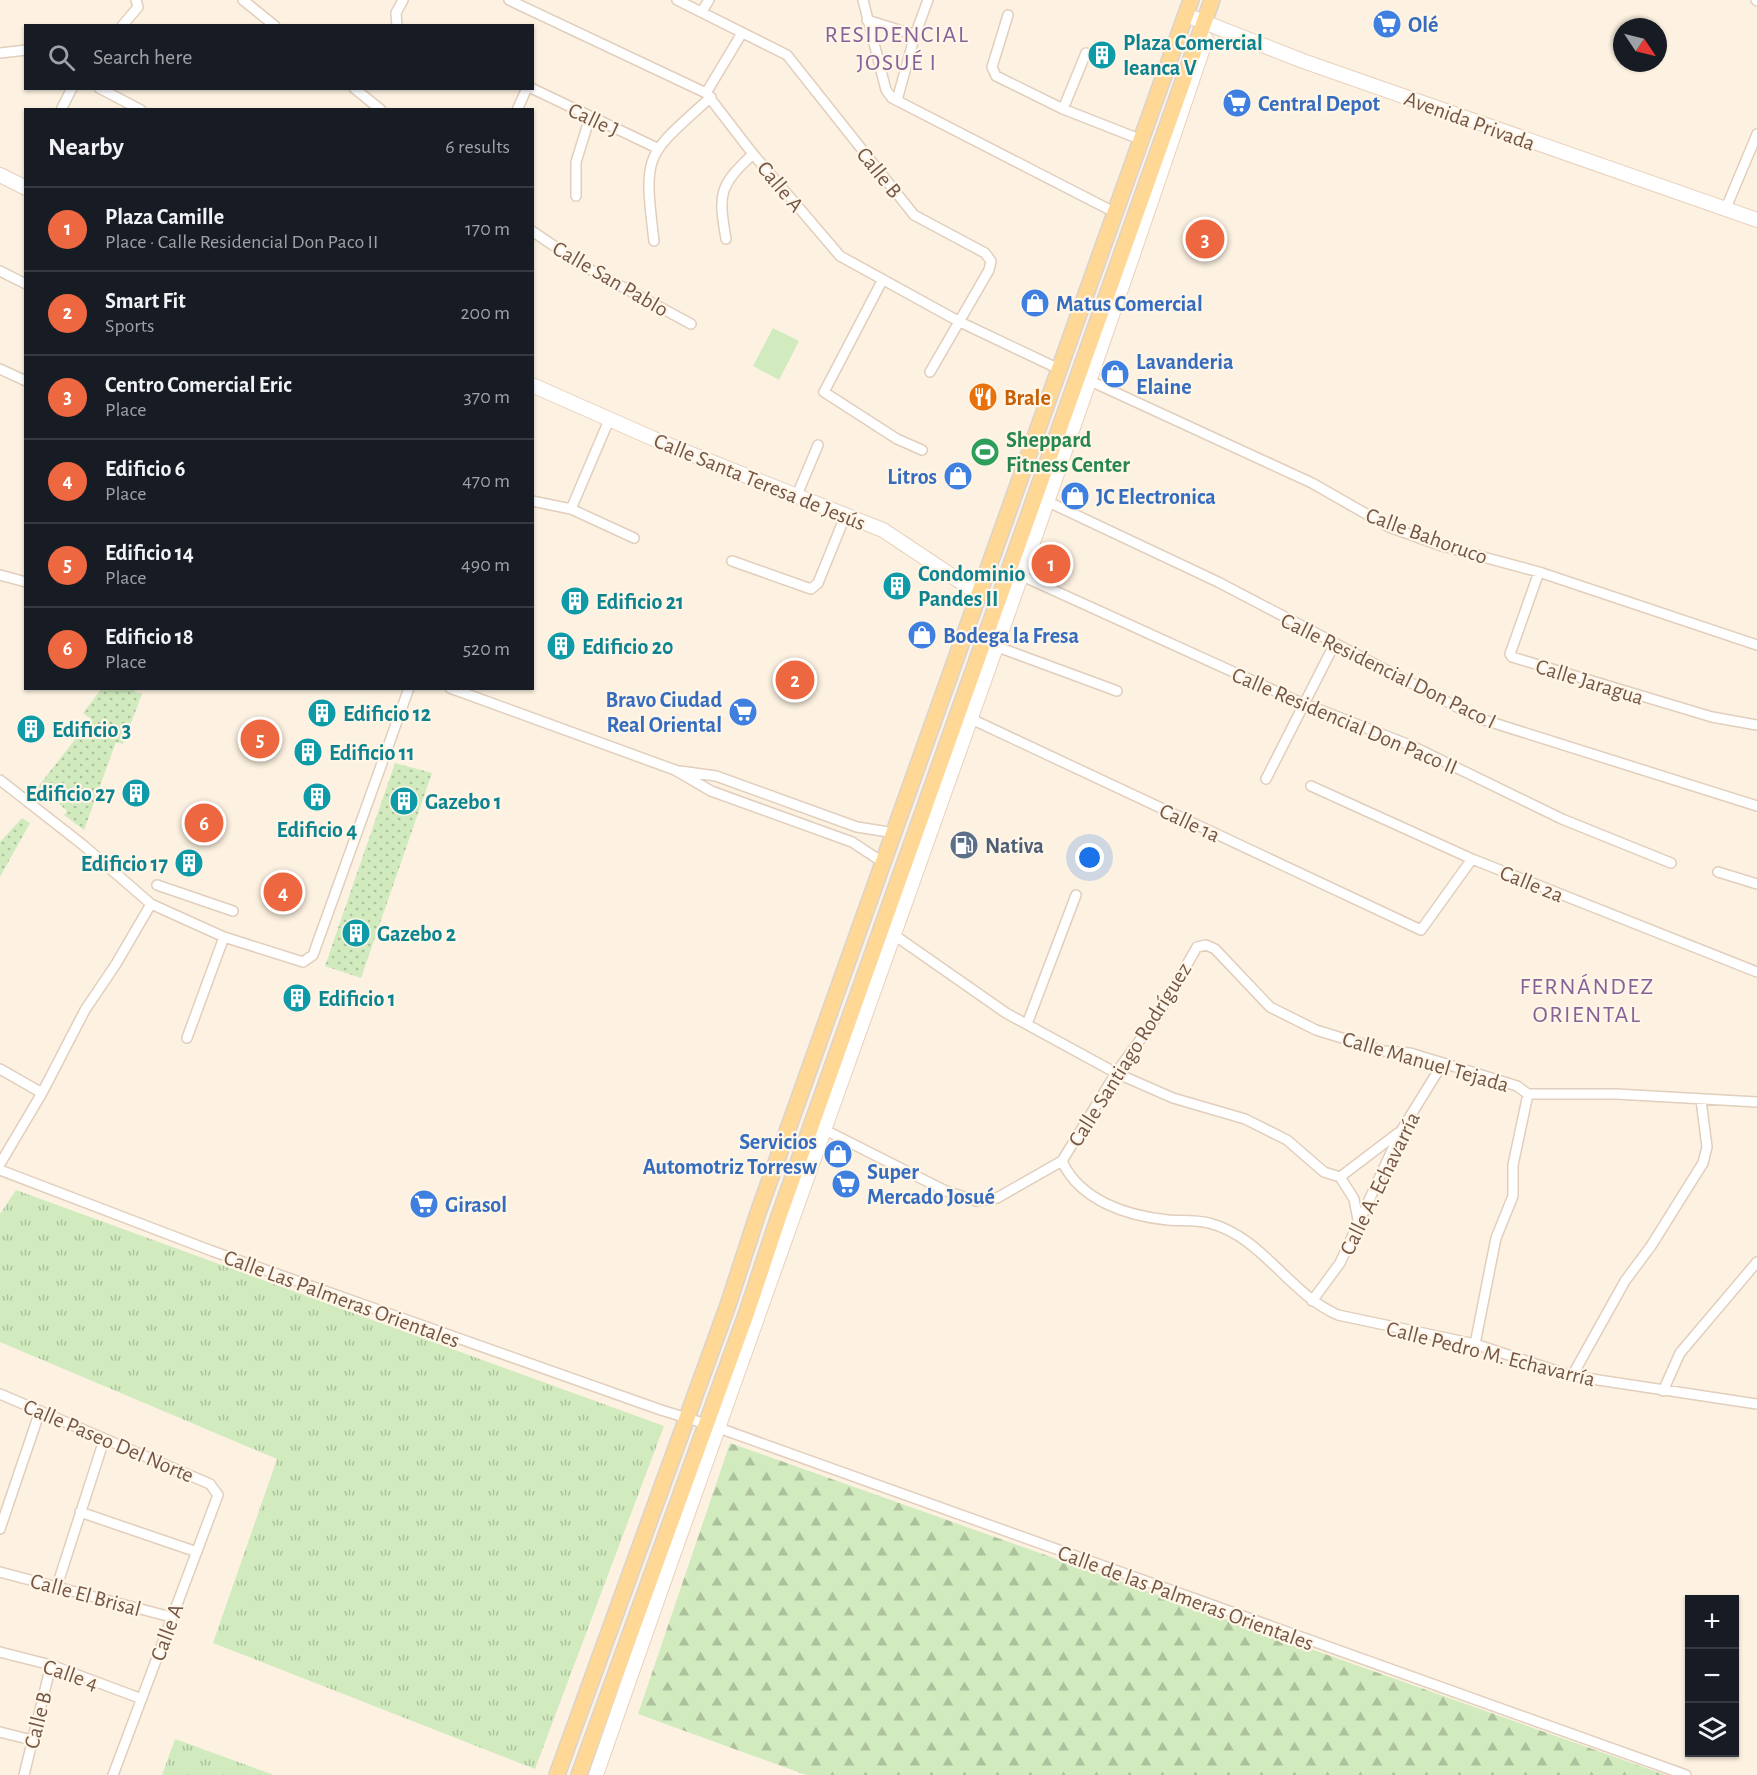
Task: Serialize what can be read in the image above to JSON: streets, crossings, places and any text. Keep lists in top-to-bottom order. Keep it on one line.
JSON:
{"streets":{"street":["Calle J","Avenida Privada","Calle B","Calle A","Calle San Pablo","Calle Santa Teresa de Jesús","Calle Bahoruco","Calle Residencial Don Paco I","Calle Jaragua","Calle Residencial Don Paco II","Calle 1a","Calle 2a","Calle Santiago Rodríguez","Calle Manuel Tejada","Calle A. Echavarría","Calle Las Palmeras Orientales","Calle Pedro M. Echavarría","Calle Paseo Del Norte","Calle El Brisal","Calle de las Palmeras Orientales","Calle 4"]},"crossings":[["Calle B","Calle A"],["Calle B","Calle 4"],["Calle A","Calle Paseo Del Norte"],["Calle A","Calle El Brisal"],["Calle A","Calle 4"],["Calle Bahoruco","Calle Jaragua"],["Calle 1a","Calle 2a"],["Calle Santiago Rodríguez","Calle Manuel Tejada"],["Calle Santiago Rodríguez","Calle Pedro M. Echavarría"],["Calle Manuel Tejada","Calle A. Echavarría"],["Calle A. Echavarría","Calle Pedro M. Echavarría"],["Calle Las Palmeras Orientales","Calle de las Palmeras Orientales"]],"districts":["RESIDENCIAL JOSUÉ I","FERNÁNDEZ ORIENTAL"],"places":{"supermarket":["Olé","Central Depot","Bravo Ciudad Real Oriental","Super Mercado Josué","Girasol"],"building":["Plaza Comercial Ieanca V","Condominio Pandes II","Edificio 21","Edificio 20","Edificio 12","Edificio 3","Edificio 11","Edificio 27","Edificio 4","Gazebo 1","Edificio 17","Gazebo 2","Edificio 1"],"shop":["Matus Comercial","Lavanderia Elaine","Litros","JC Electronica","Bodega la Fresa","Servicios Automotriz Torresw"],"restaurant":["Brale"],"sports":["Sheppard Fitness Center"],"fuel station":["Nativa"]},"north":"bottom right","page":{"search":"Search here","heading":["Nearby","6 results"],"list":[{"mark":"1","name":"Plaza Camille","note":"Place · Calle Residencial Don Paco II","value":"170 m"},{"mark":"2","name":"Smart Fit","note":"Sports","value":"200 m"},{"mark":"3","name":"Centro Comercial Eric","note":"Place","value":"370 m"},{"mark":"4","name":"Edificio 6","note":"Place","value":"470 m"},{"mark":"5","name":"Edificio 14","note":"Place","value":"490 m"},{"mark":"6","name":"Edificio 18","note":"Place","value":"520 m"}],"pins":["3","1","2","5","6","4"],"map_buttons":["+","−"]}}
